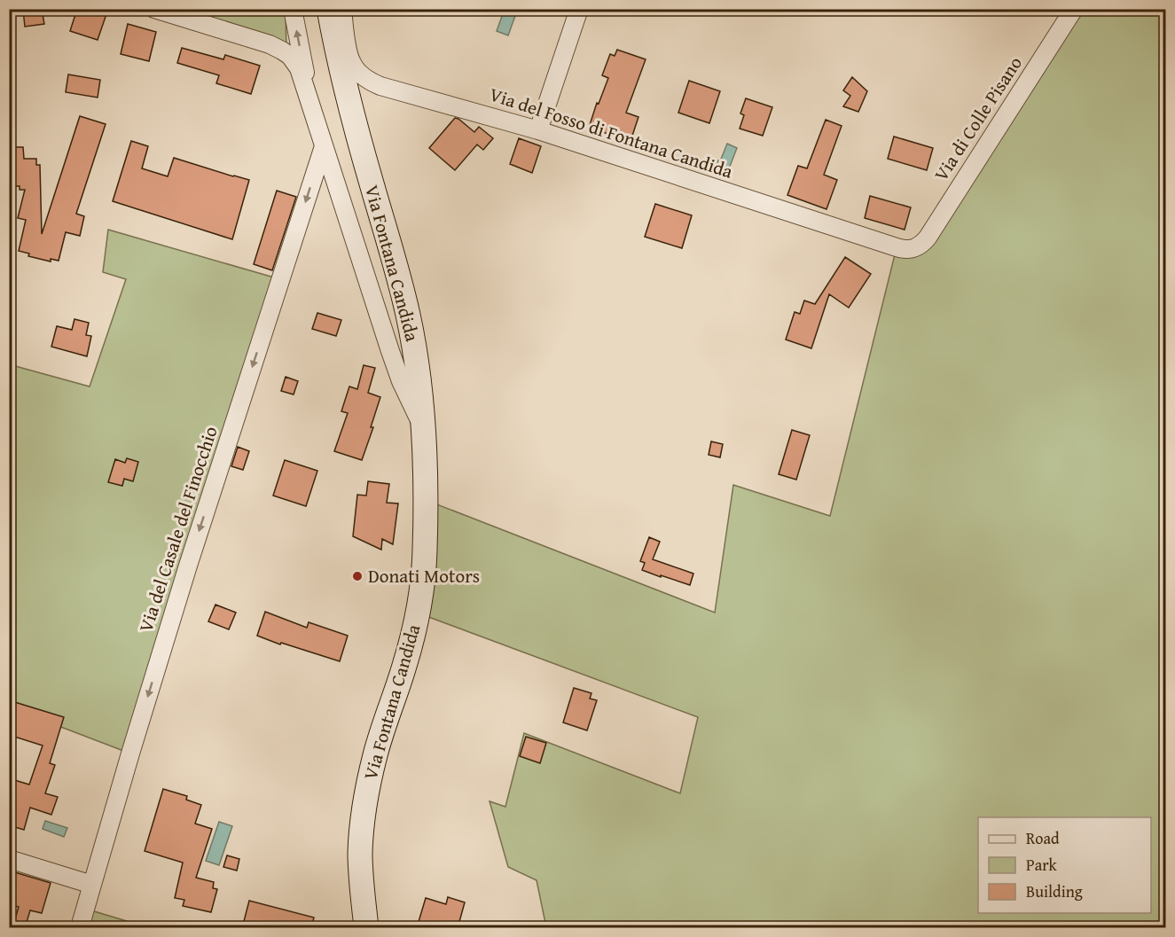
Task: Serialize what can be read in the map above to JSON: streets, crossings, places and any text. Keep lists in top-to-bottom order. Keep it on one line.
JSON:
{"streets":{"main road":["Via Fontana Candida"],"street":["Via di Colle Pisano","Via del Fosso di Fontana Candida","Via del Casale del Finocchio"]},"crossings":[["Via di Colle Pisano","Via del Fosso di Fontana Candida"]],"one_way":["Via del Casale del Finocchio"],"places":["Donati Motors"],"legend":["Road","Park","Building"]}
